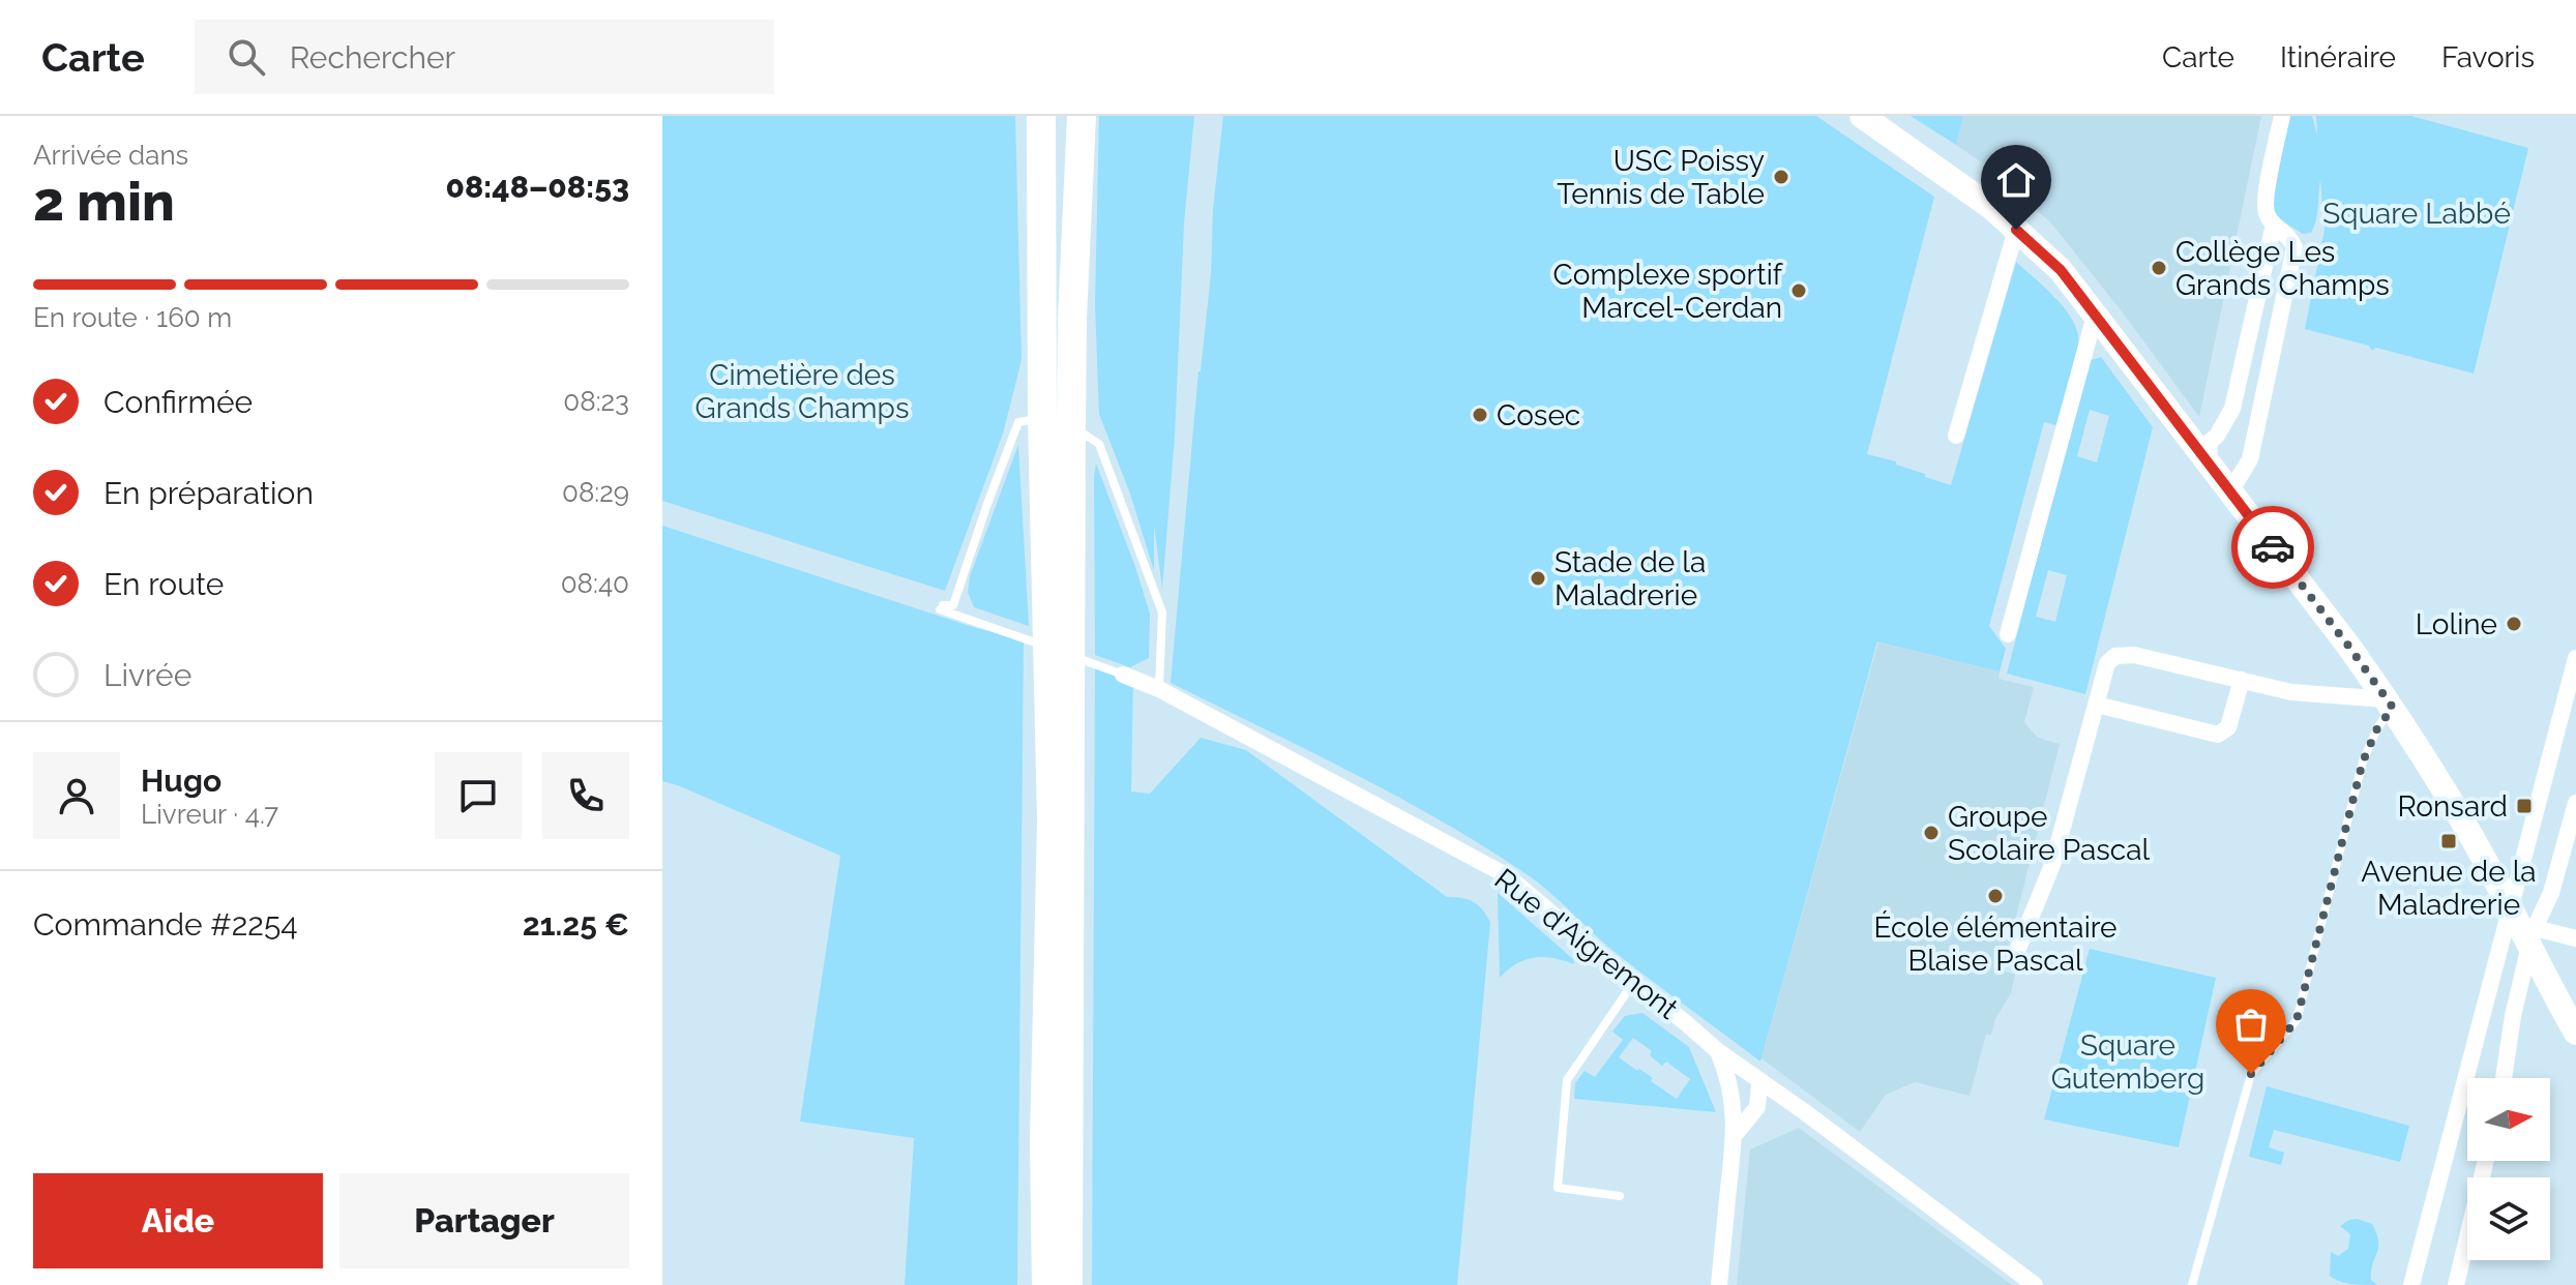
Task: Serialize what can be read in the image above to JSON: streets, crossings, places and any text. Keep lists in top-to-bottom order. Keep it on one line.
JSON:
{"streets":{"street":["Rue d'Aigremont"]},"parks":["Square Labbé","Cimetière des Grands Champs","Square Gutemberg"],"places":{"other":["USC Poissy Tennis de Table","Collège Les Grands Champs","Complexe sportif Marcel-Cerdan","Cosec","Stade de la Maladrerie","Loline","Groupe Scolaire Pascal","École élémentaire Blaise Pascal"],"transit":["Ronsard","Avenue de la Maladrerie"]},"north":"right","page":{"header":"Carte","search":"Rechercher","nav":["Carte","Itinéraire","Favoris"],"heading":["2 min","Arrivée dans","08:48–08:53"],"panel":["Hugo","Livreur · 4.7","Commande #2254","21.25 €"],"bar":"En route · 160 m","list":[["Confirmée","08:23"],["En préparation","08:29"],["En route","08:40"],"Livrée"],"buttons":["Aide","Partager"]}}
